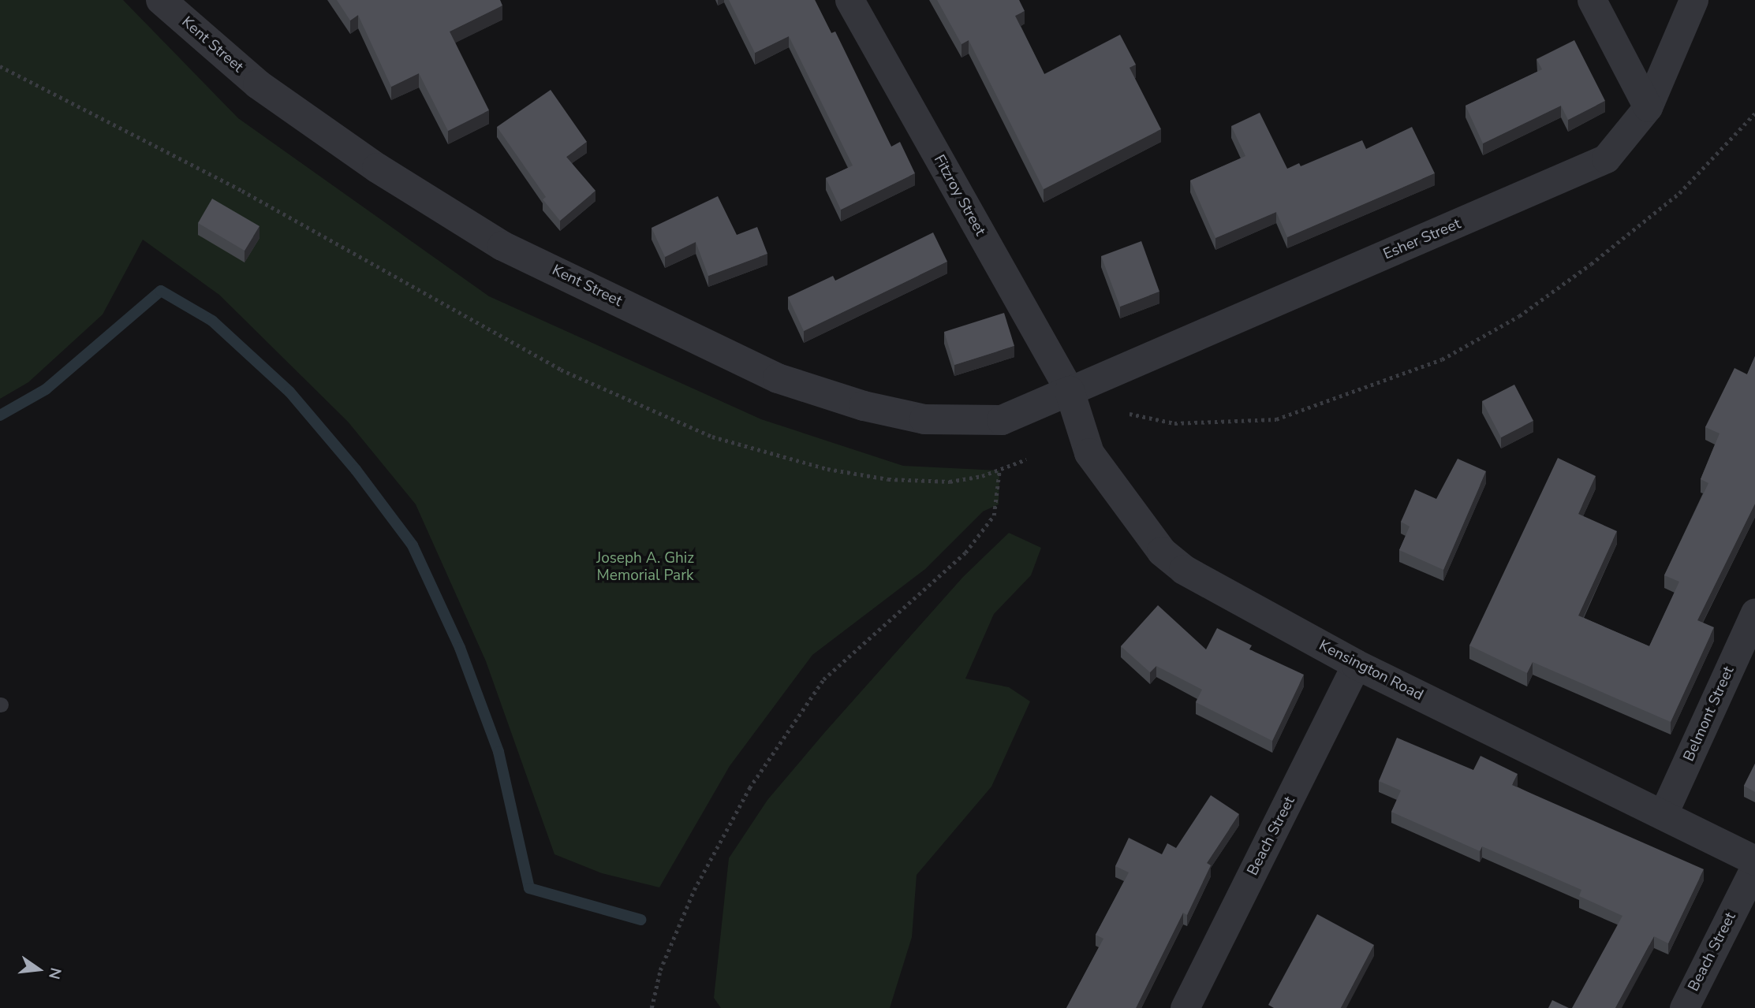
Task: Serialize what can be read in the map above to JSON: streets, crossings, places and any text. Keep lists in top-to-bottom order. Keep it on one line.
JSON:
{"streets":{"street":["Kent Street","Fitzroy Street","Esher Street","Kensington Road","Belmont Street","Beach Street"]},"crossings":[["Kent Street","Fitzroy Street"],["Kent Street","Esher Street"],["Kent Street","Kensington Road"],["Fitzroy Street","Esher Street"],["Fitzroy Street","Kensington Road"],["Esher Street","Kensington Road"],["Kensington Road","Belmont Street"],["Kensington Road","Beach Street"]],"parks":["Joseph A. Ghiz Memorial Park"],"north":"right"}
